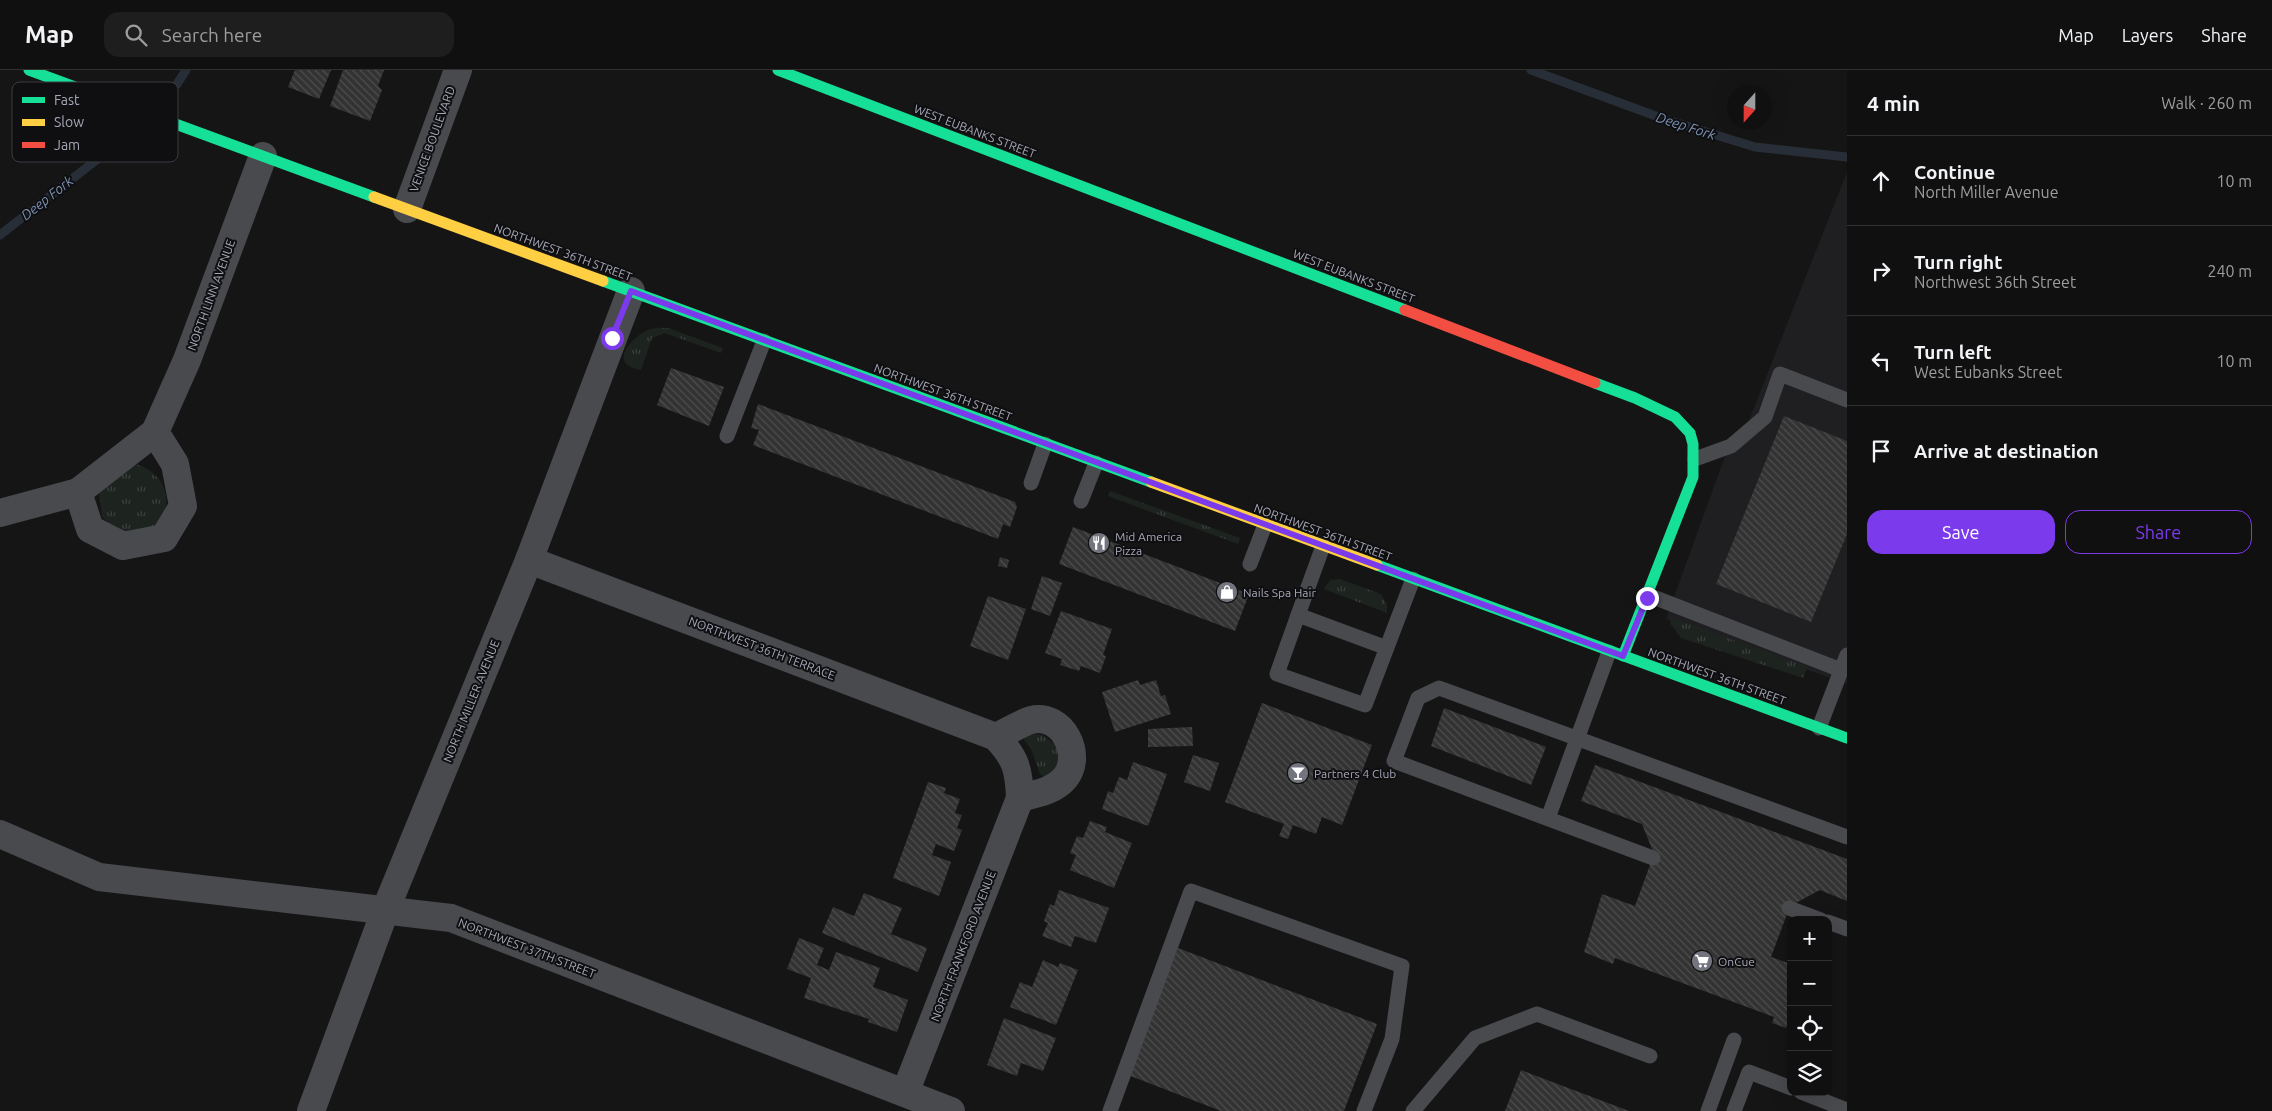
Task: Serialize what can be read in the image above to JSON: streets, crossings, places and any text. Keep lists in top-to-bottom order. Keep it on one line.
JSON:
{"streets":{"street":["WEST EUBANKS STREET","VENICE BOULEVARD","NORTHWEST 36TH STREET","NORTH LINN AVENUE","NORTHWEST 36TH TERRACE","NORTH MILLER AVENUE","NORTH FRANKFORD AVENUE","NORTHWEST 37TH STREET"]},"crossings":[["WEST EUBANKS STREET","NORTHWEST 36TH STREET"],["VENICE BOULEVARD","NORTHWEST 36TH STREET"],["NORTHWEST 36TH STREET","NORTH LINN AVENUE"],["NORTHWEST 36TH STREET","NORTH MILLER AVENUE"],["NORTHWEST 36TH TERRACE","NORTH MILLER AVENUE"],["NORTH MILLER AVENUE","NORTHWEST 37TH STREET"],["NORTH FRANKFORD AVENUE","NORTHWEST 37TH STREET"]],"water":["Deep Fork"],"places":{"restaurant":["Mid America Pizza"],"shop":["Nails Spa Hair"],"bar":["Partners 4 Club"],"supermarket":["OnCue"]},"legend":["Fast","Slow","Jam"],"north":"bottom","page":{"header":"Map","search":"Search here","nav":["Map","Layers","Share"],"heading":["4 min","Walk · 260 m"],"list":[["Continue","North Miller Avenue","10 m"],["Turn right","Northwest 36th Street","240 m"],["Turn left","West Eubanks Street","10 m"],"Arrive at destination"],"buttons":["Save","Share"],"map_buttons":["+","−"]}}
